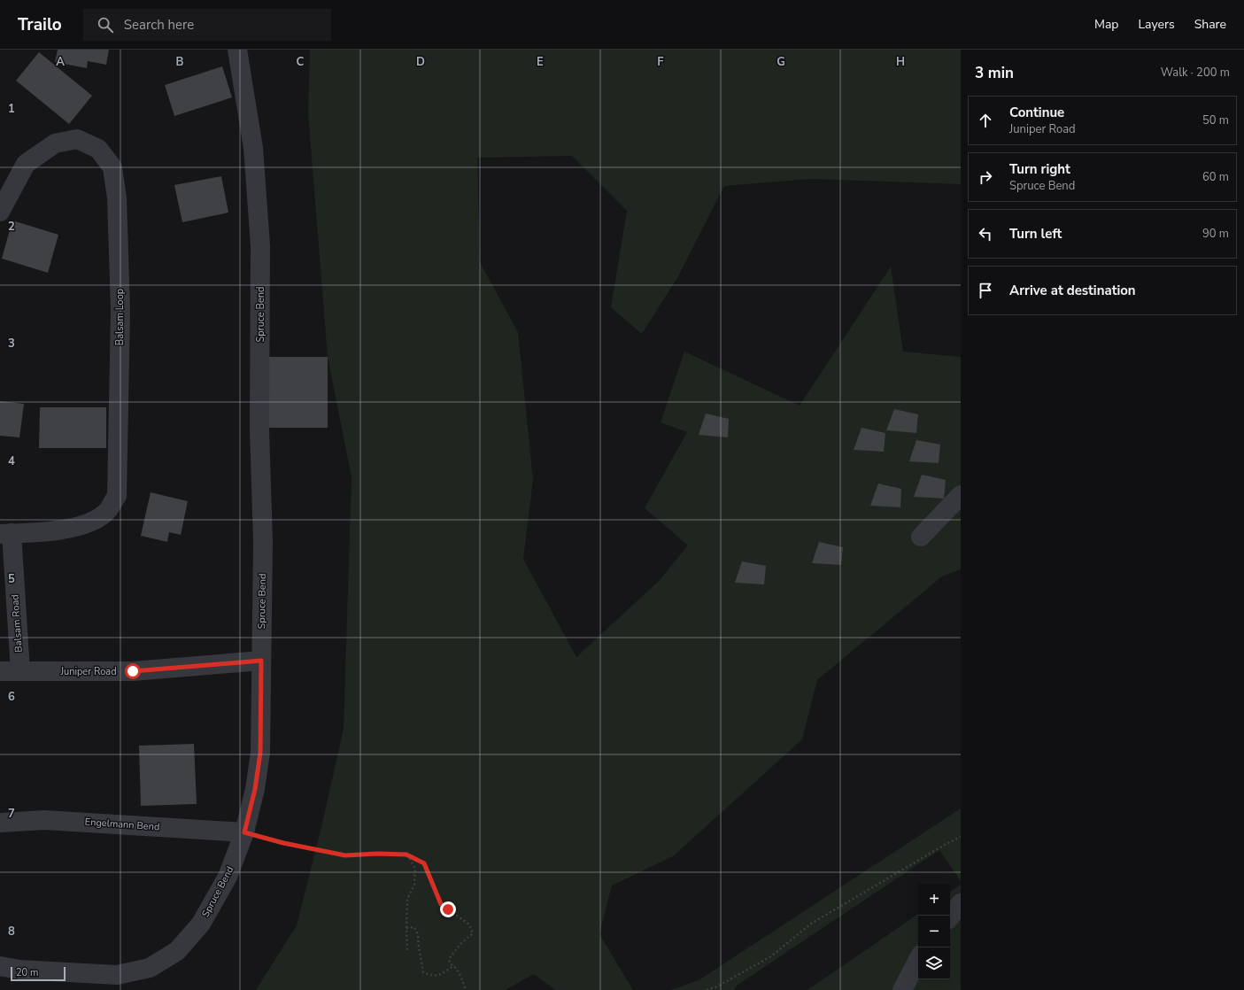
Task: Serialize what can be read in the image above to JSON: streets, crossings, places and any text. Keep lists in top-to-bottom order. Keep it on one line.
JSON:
{"streets":{"street":["Spruce Bend","Balsam Loop","Balsam Road","Juniper Road","Engelmann Bend"]},"crossings":[["Spruce Bend","Juniper Road"],["Spruce Bend","Engelmann Bend"],["Balsam Loop","Balsam Road"],["Balsam Road","Juniper Road"]],"scale_bar":"20 m","page":{"header":"Trailo","search":"Search here","nav":["Map","Layers","Share"],"heading":["3 min","Walk · 200 m"],"list":[["Continue","Juniper Road","50 m"],["Turn right","Spruce Bend","60 m"],["Turn left","90 m"],"Arrive at destination"],"map_buttons":["+","−"],"scale":"20 m"},"grid":{"columns":["A","B","C","D","E","F","G","H"],"rows":["1","2","3","4","5","6","7","8"]}}
